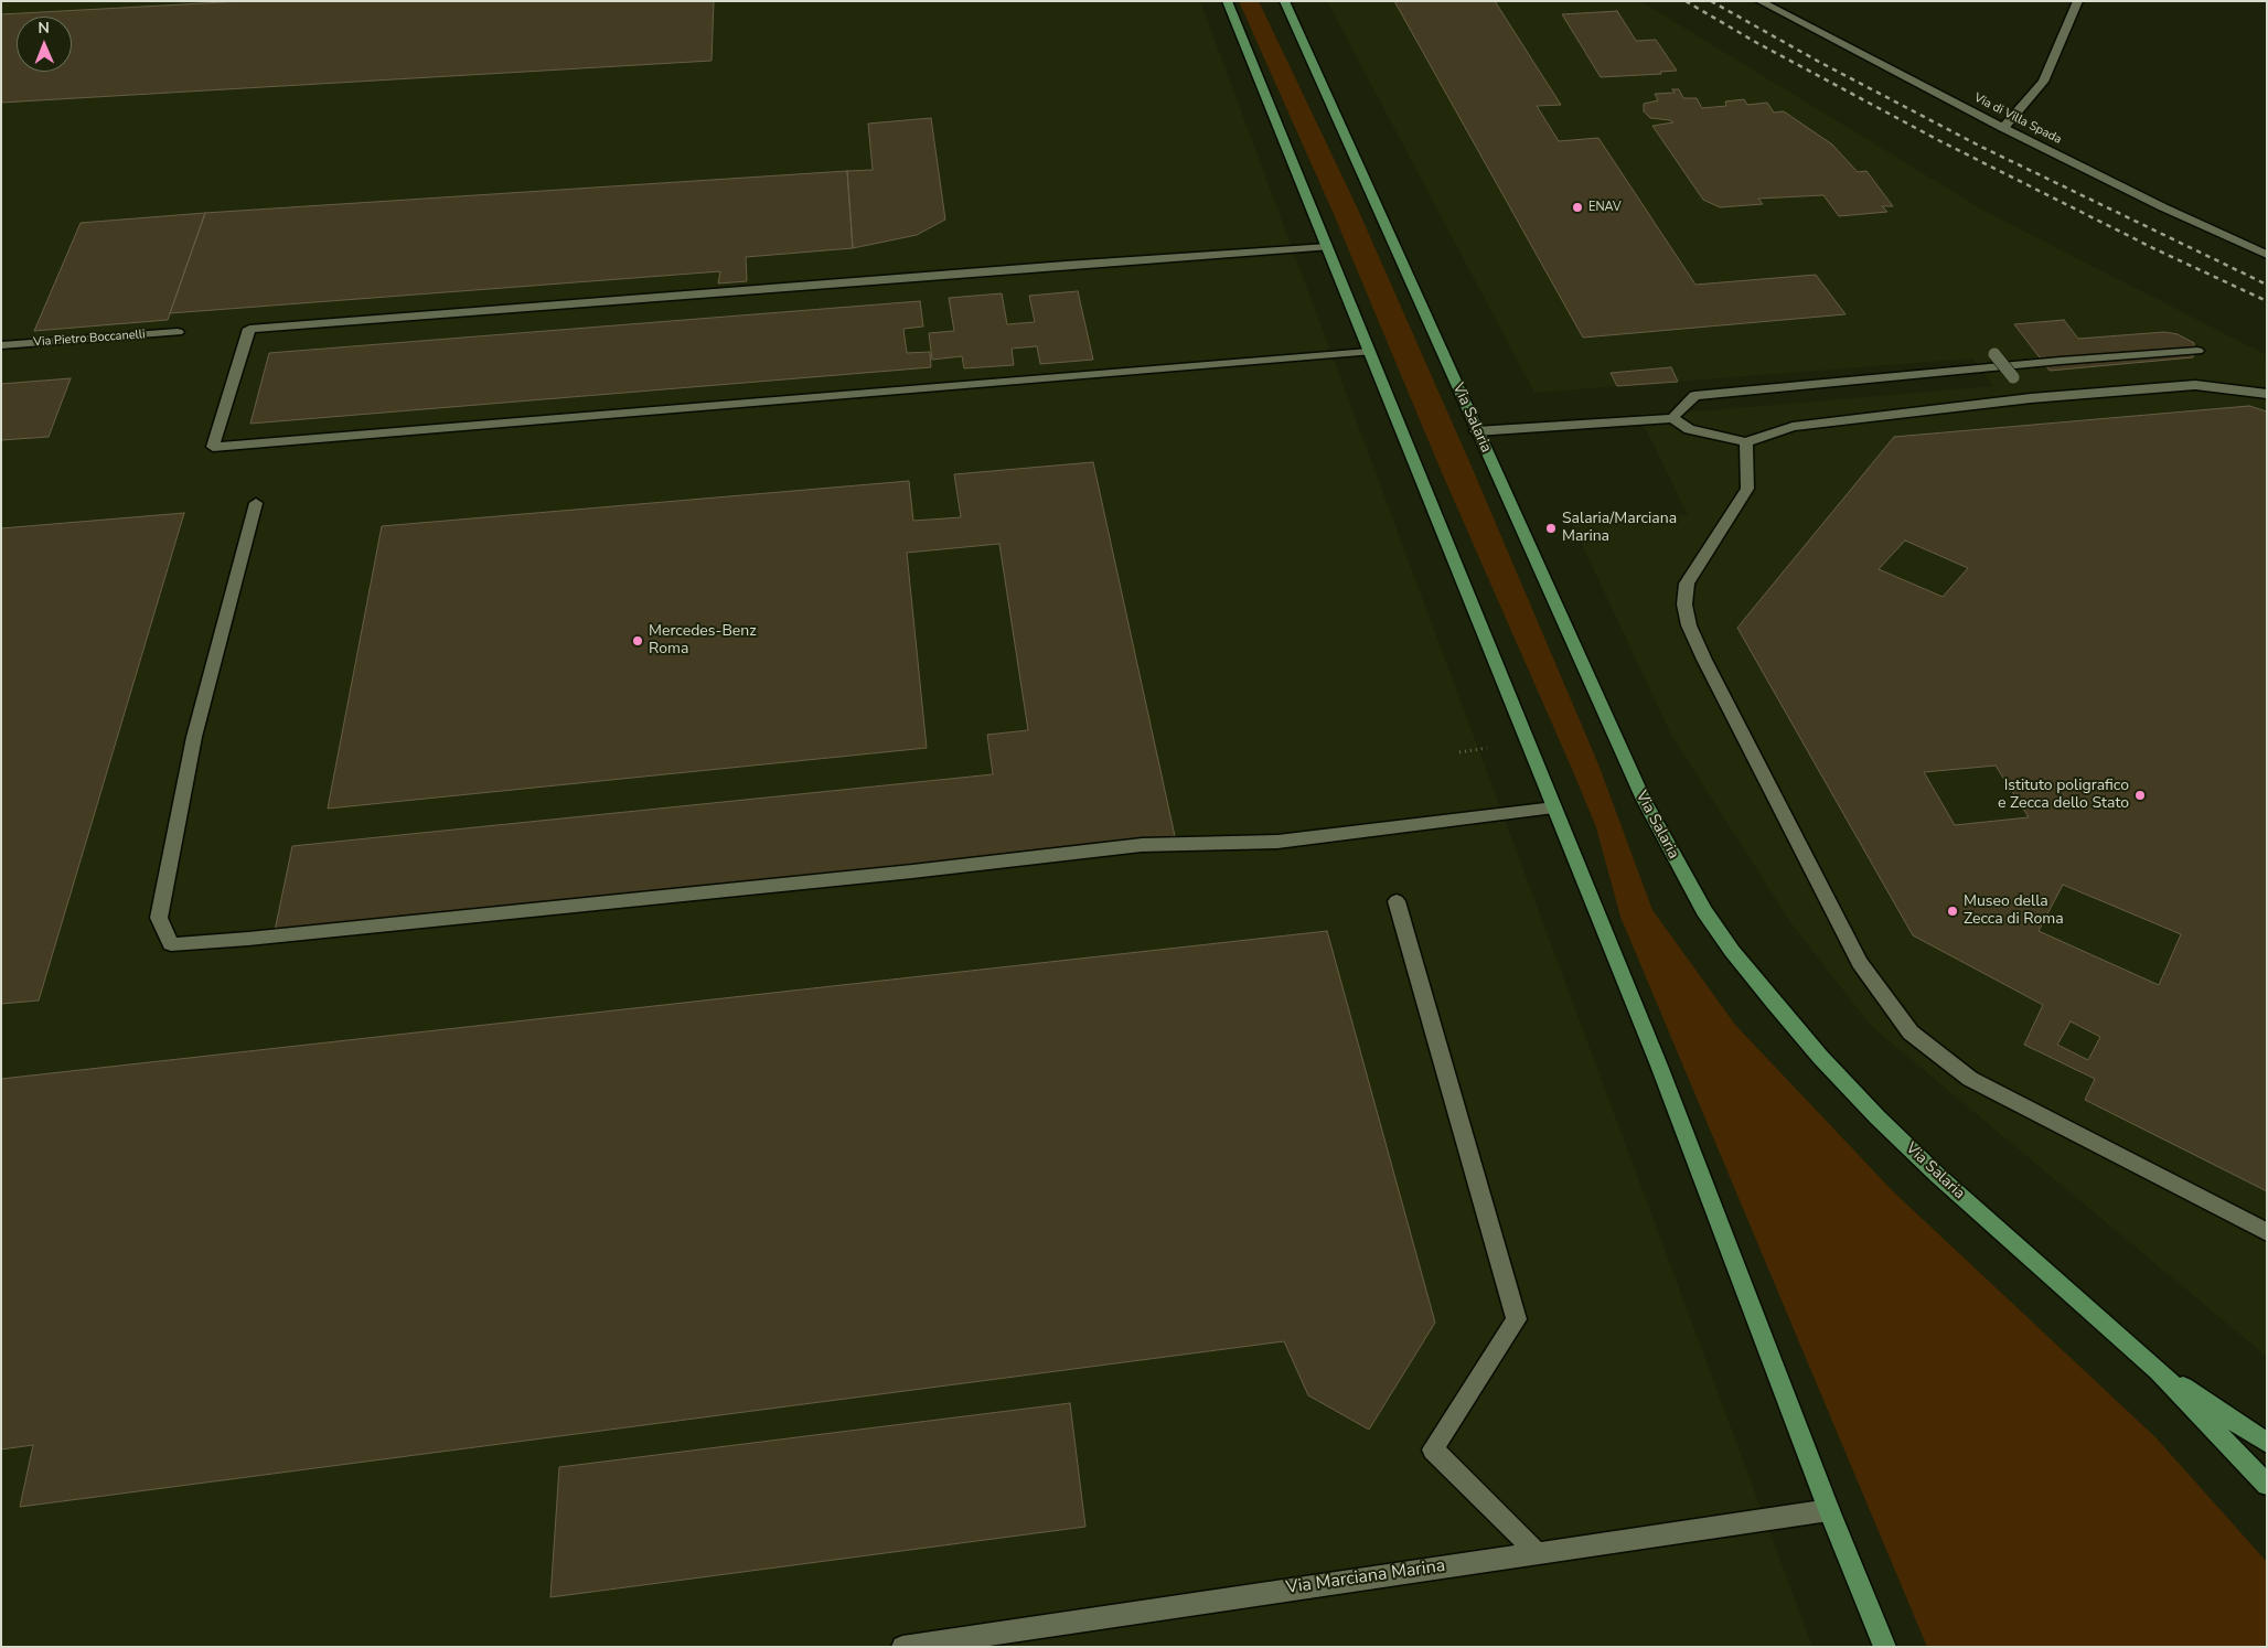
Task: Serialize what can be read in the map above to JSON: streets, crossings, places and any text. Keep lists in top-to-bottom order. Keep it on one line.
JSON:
{"streets":{"main road":["Via Salaria"],"street":["Via di Villa Spada","Via Pietro Boccanelli","Via Marciana Marina"]},"places":["ENAV","Salaria/Marciana Marina","Mercedes-Benz Roma","Istituto poligrafico e Zecca dello Stato","Museo della Zecca di Roma"],"north":"top"}
